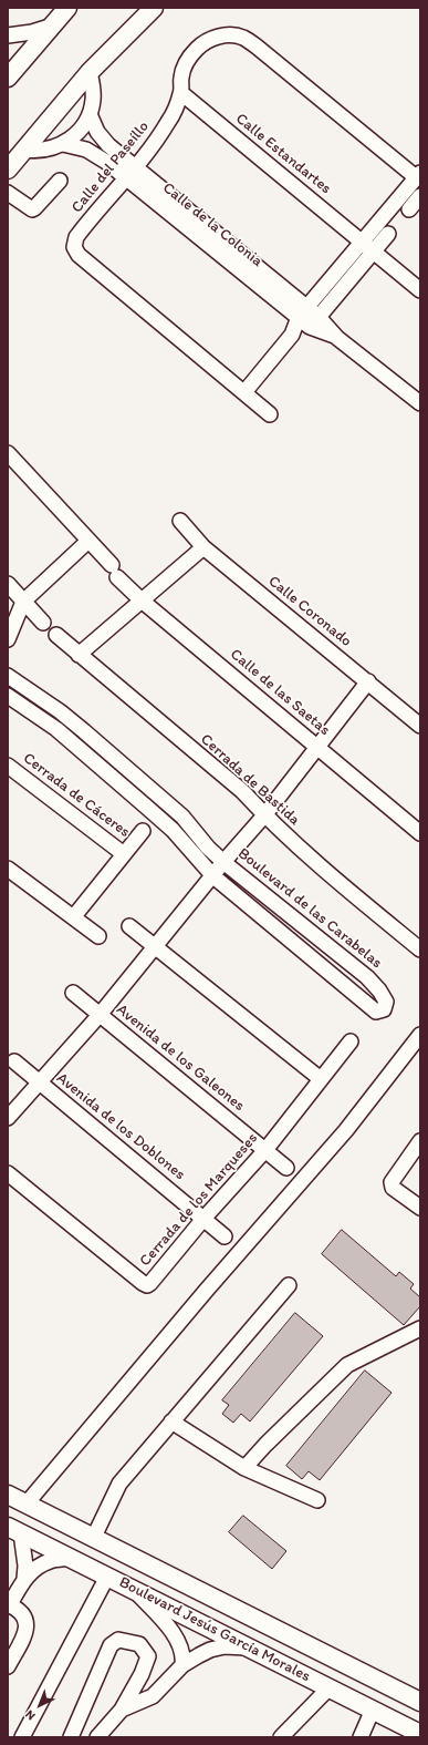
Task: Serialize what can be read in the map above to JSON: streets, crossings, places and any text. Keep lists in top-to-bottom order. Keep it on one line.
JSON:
{"streets":{"main road":["Boulevard Jesús García Morales"],"street":["Calle Estandartes","Calle del Paseíllo","Calle de la Colonia","Calle Coronado","Calle de las Saetas","Cerrada de Bastida","Cerrada de Cáceres","Boulevard de las Carabelas","Avenida de los Galeones","Avenida de los Doblones","Cerrada de los Marqueses"]},"crossings":[["Calle Estandartes","Calle del Paseíllo"],["Calle del Paseíllo","Calle de la Colonia"],["Avenida de los Galeones","Cerrada de los Marqueses"],["Avenida de los Doblones","Cerrada de los Marqueses"]],"north":"bottom left"}
